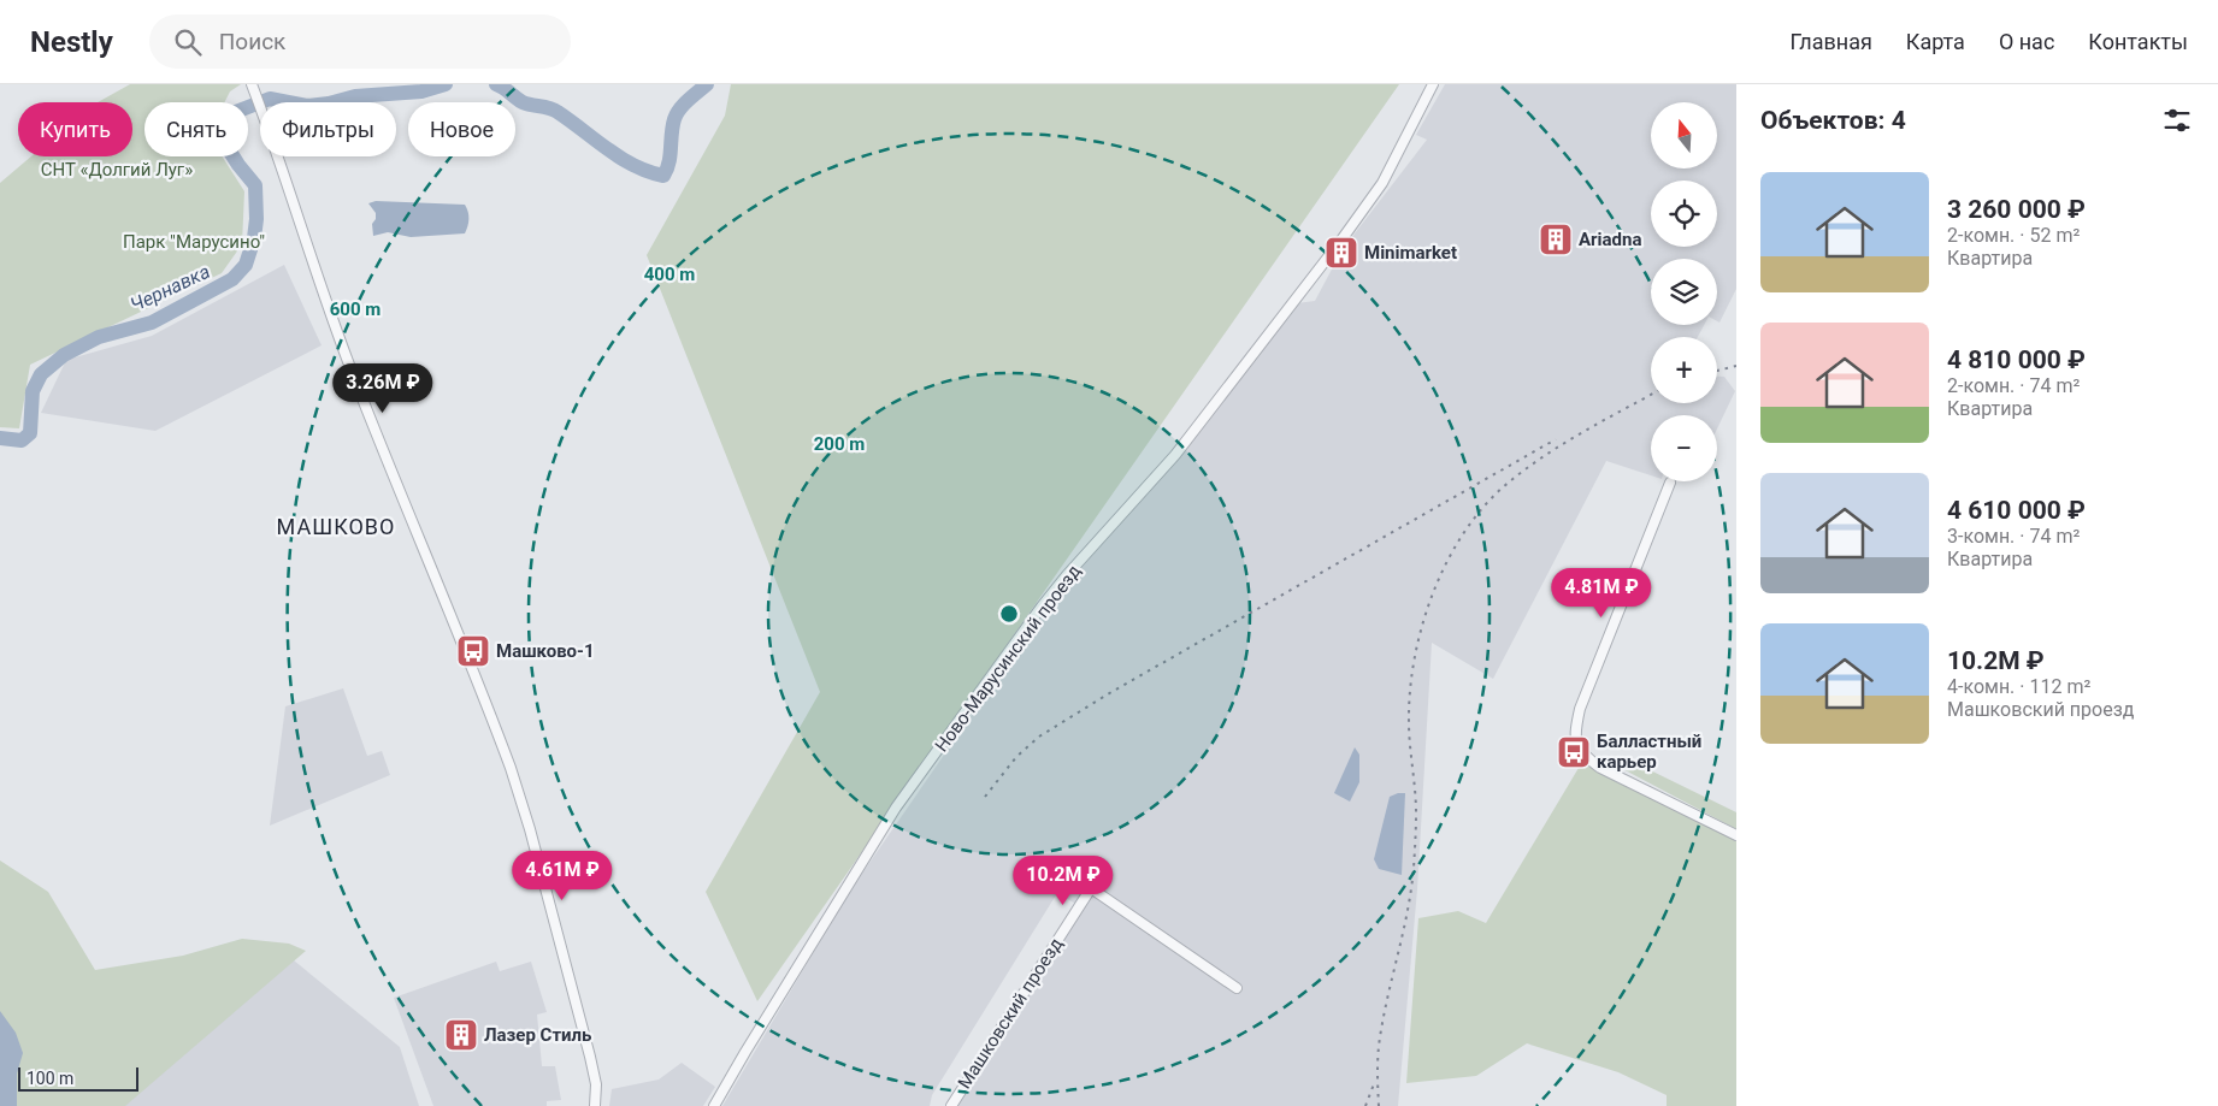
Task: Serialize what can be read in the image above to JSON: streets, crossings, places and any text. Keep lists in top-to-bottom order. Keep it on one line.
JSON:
{"streets":{"street":["Ново-Марусинский проезд","Машковский проезд"]},"districts":["МАШКОВО"],"water":["Чернавка"],"parks":["СНТ «Долгий Луг»","Парк \"Марусино\""],"places":{"building":["Ariadna","Minimarket","Лазер Стиль"],"bus stop":["Машково-1","Балластный карьер"]},"scale_bar":"100 m","north":"top","page":{"header":"Nestly","search":"Поиск","nav":["Главная","Карта","О нас","Контакты"],"heading":"Объектов: 4","map_buttons":["+","−"],"chip":["Купить","Снять","Фильтры","Новое"],"list":[{"name":"3 260 000 ₽","note":"2-комн. · 52 m² · Квартира"},{"name":"4 810 000 ₽","note":"2-комн. · 74 m² · Квартира"},{"name":"4 610 000 ₽","note":"3-комн. · 74 m² · Квартира"},{"name":"10.2M ₽","note":"4-комн. · 112 m² · Машковский проезд"}],"price":["3.26M ₽","4.81M ₽","4.61M ₽","10.2M ₽"],"scale":"100 m"},"rings":["400 m","600 m","200 m"]}
